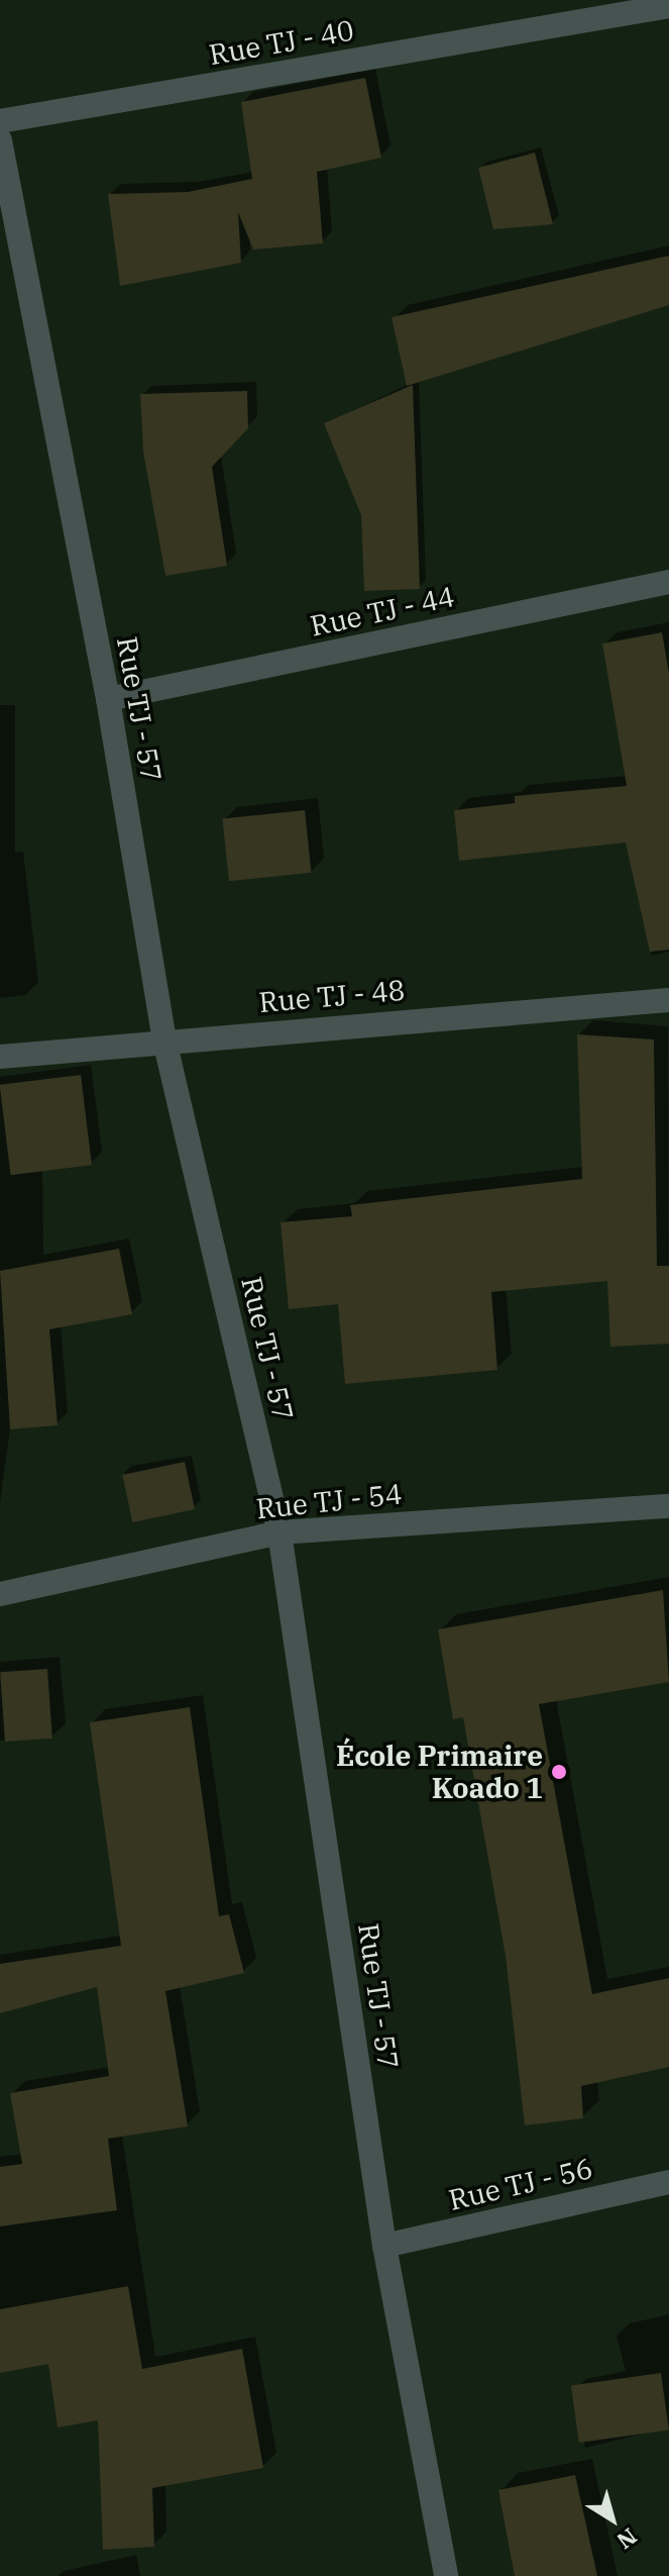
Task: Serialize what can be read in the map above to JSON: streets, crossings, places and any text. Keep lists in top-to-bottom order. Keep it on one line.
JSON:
{"streets":{"street":["Rue TJ - 40","Rue TJ - 44","Rue TJ - 57","Rue TJ - 48","Rue TJ - 54","Rue TJ - 56"]},"crossings":[["Rue TJ - 44","Rue TJ - 57"],["Rue TJ - 57","Rue TJ - 48"],["Rue TJ - 57","Rue TJ - 54"],["Rue TJ - 57","Rue TJ - 56"]],"places":["École Primaire Koado 1"],"north":"bottom right"}
